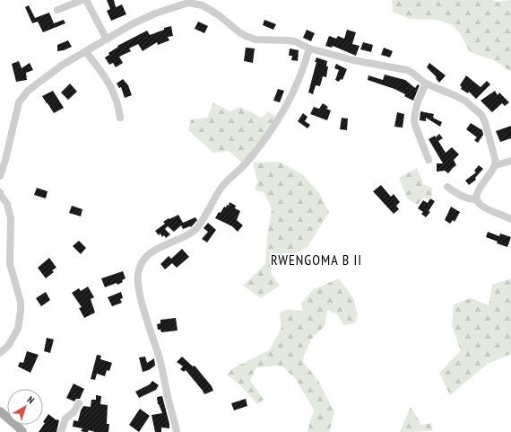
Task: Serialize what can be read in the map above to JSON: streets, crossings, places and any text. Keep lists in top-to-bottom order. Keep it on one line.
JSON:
{"districts":["RWENGOMA B II"],"north":"top right"}
